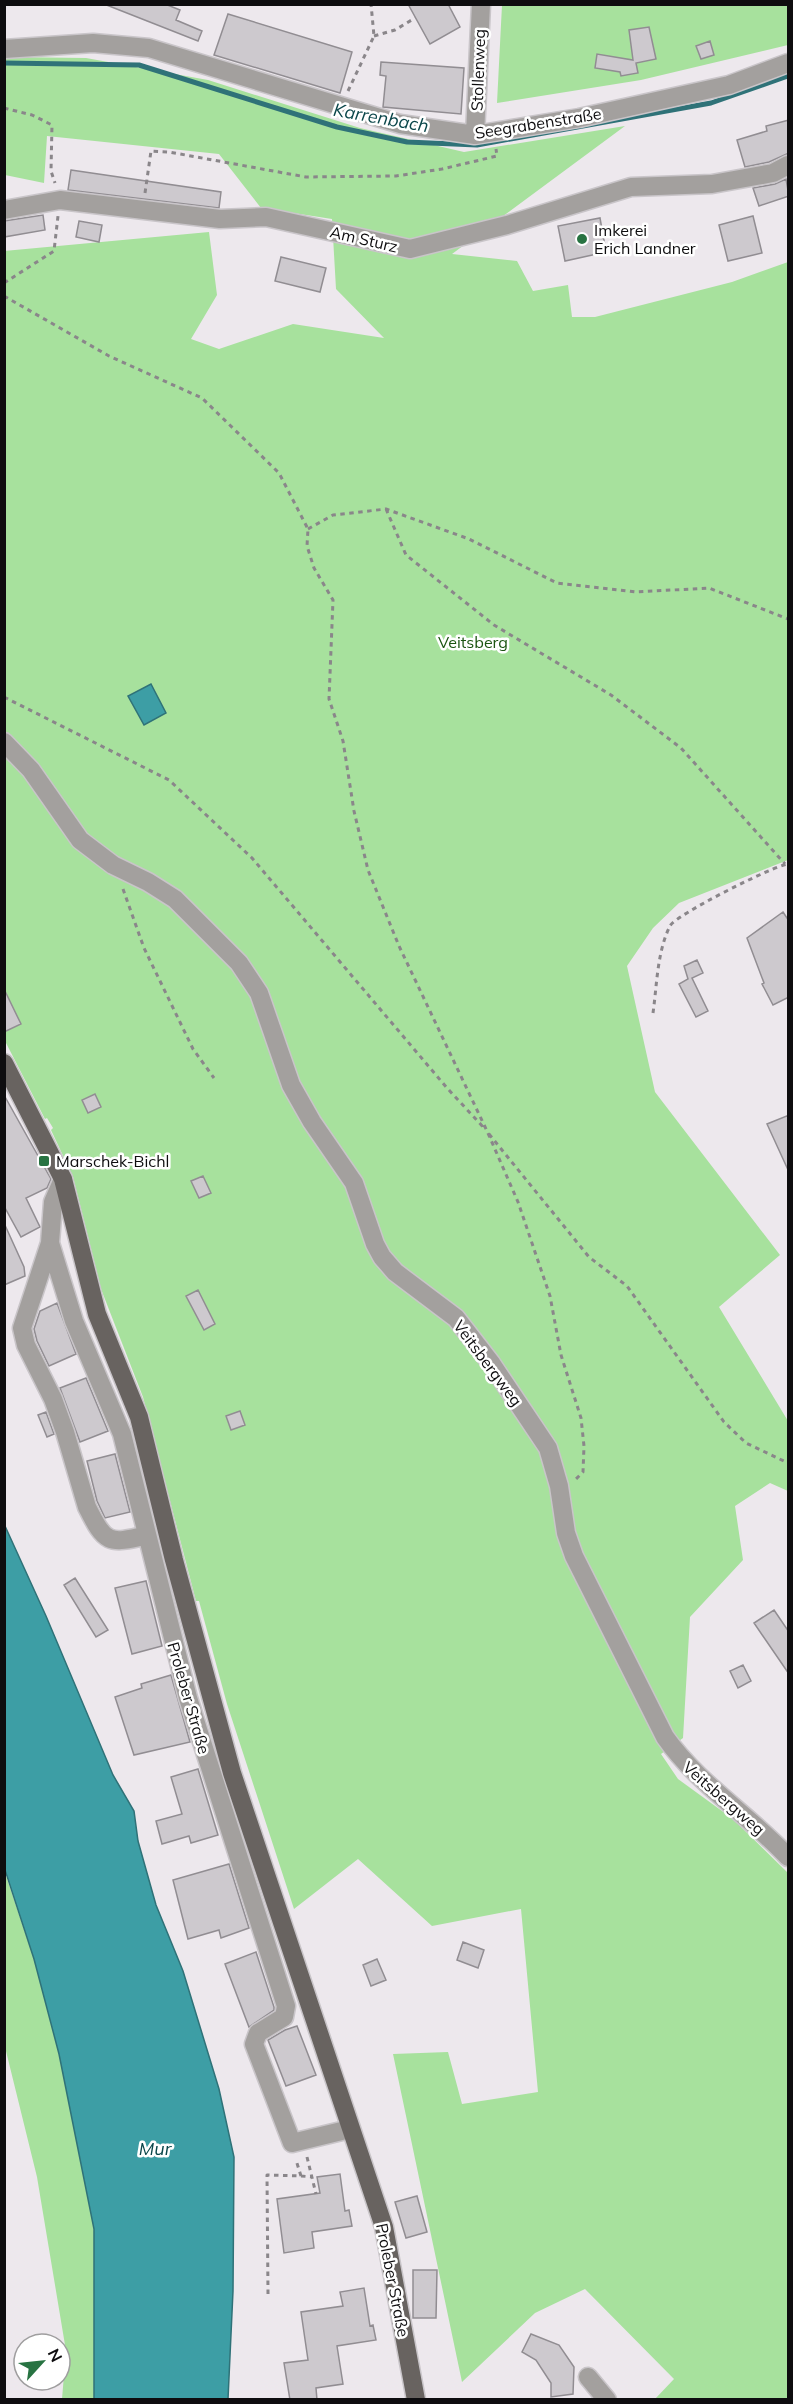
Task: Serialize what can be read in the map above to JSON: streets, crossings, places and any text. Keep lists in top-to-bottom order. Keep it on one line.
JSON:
{"streets":{"main road":["Proleber Straße"],"street":["Stollenweg","Seegrabenstraße","Am Sturz","Veitsbergweg"]},"crossings":[["Stollenweg","Seegrabenstraße"]],"water":["Karrenbach","Mur"],"parks":["Veitsberg"],"places":{"other":["Imkerei Erich Landner"],"transit":["Marschek-Bichl"]},"north":"top right"}
